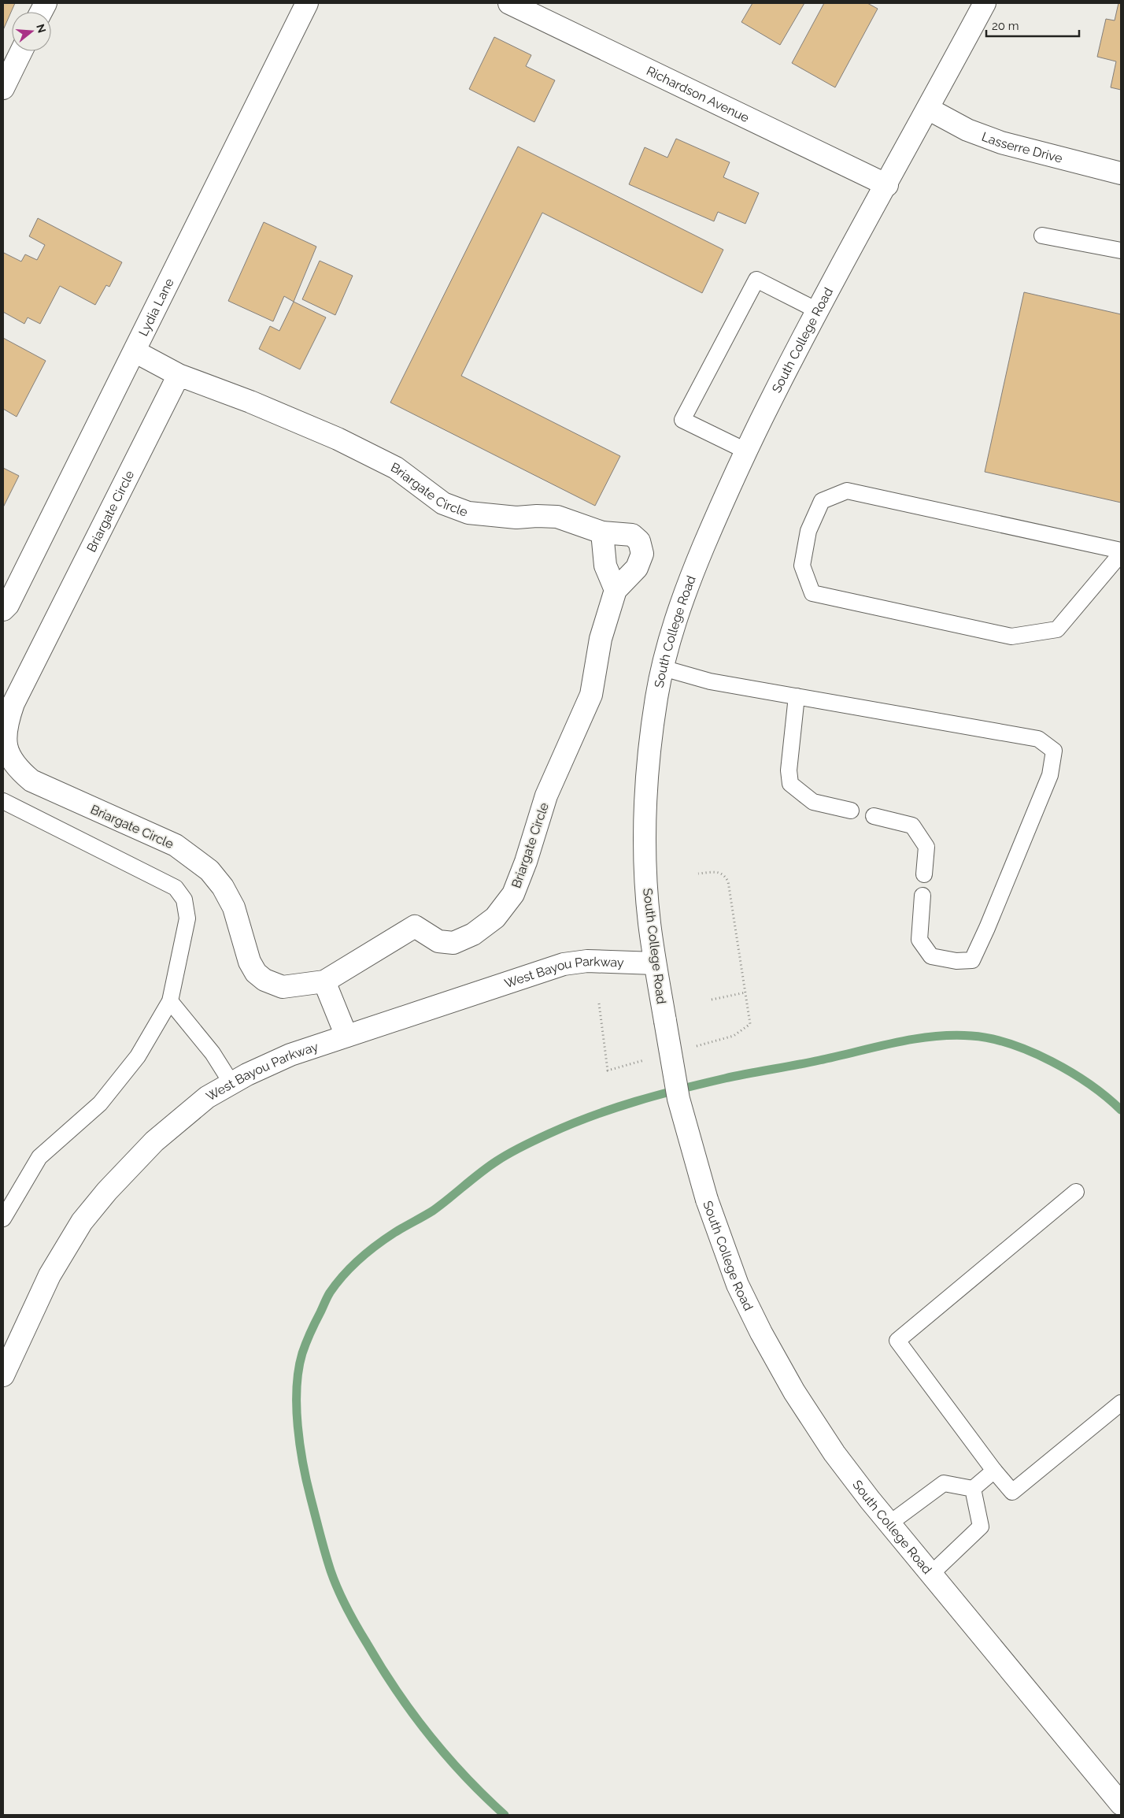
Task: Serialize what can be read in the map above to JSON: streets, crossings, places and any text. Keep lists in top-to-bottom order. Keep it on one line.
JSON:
{"streets":{"street":["Richardson Avenue","Lasserre Drive","Lydia Lane","South College Road","Briargate Circle","West Bayou Parkway"]},"crossings":[["Richardson Avenue","South College Road"],["Lasserre Drive","South College Road"],["Lydia Lane","Briargate Circle"],["South College Road","West Bayou Parkway"]],"scale_bar":"20 m","north":"right"}
